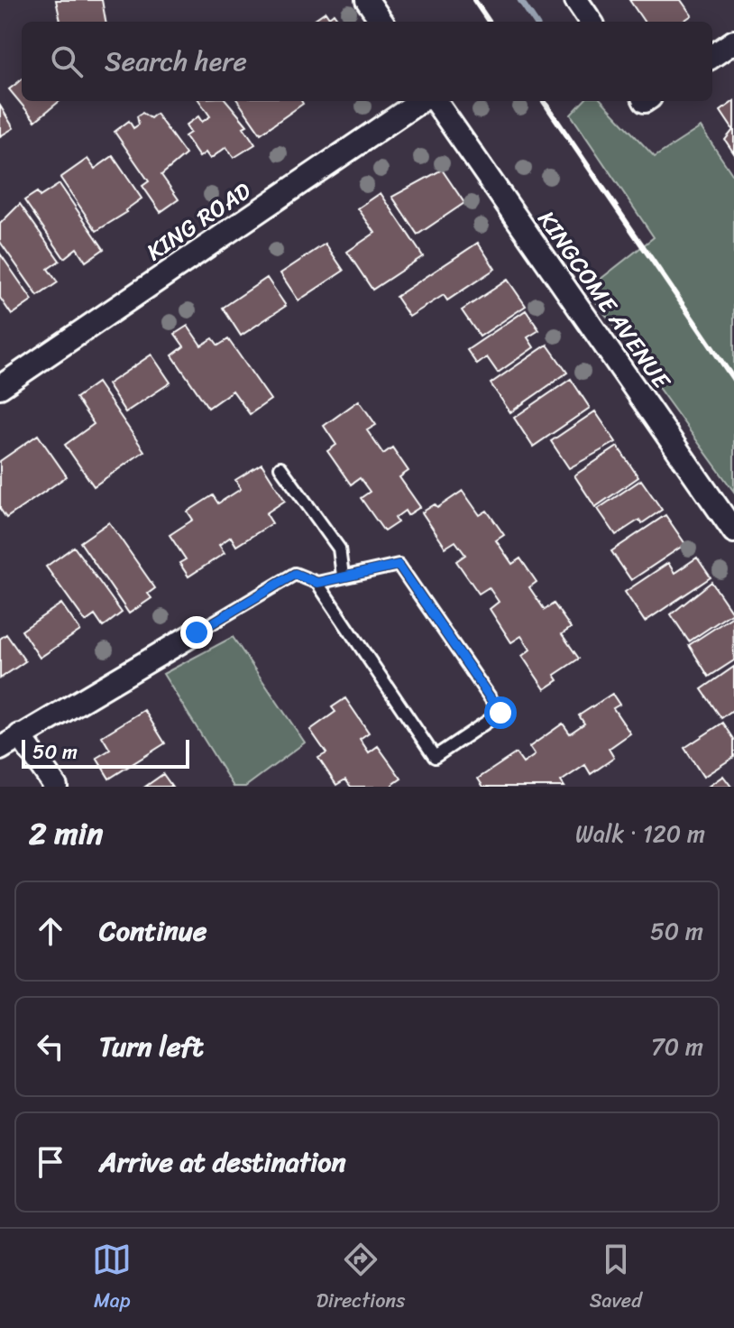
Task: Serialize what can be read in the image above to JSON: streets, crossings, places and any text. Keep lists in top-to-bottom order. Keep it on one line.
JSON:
{"streets":{"street":["KING ROAD","KINGCOME AVENUE"]},"scale_bar":"50 m","page":{"search":"Search here","scale":"50 m","heading":["2 min","Walk · 120 m"],"list":[["Continue","50 m"],["Turn left","70 m"],"Arrive at destination"],"nav":["Map","Directions","Saved"]}}
